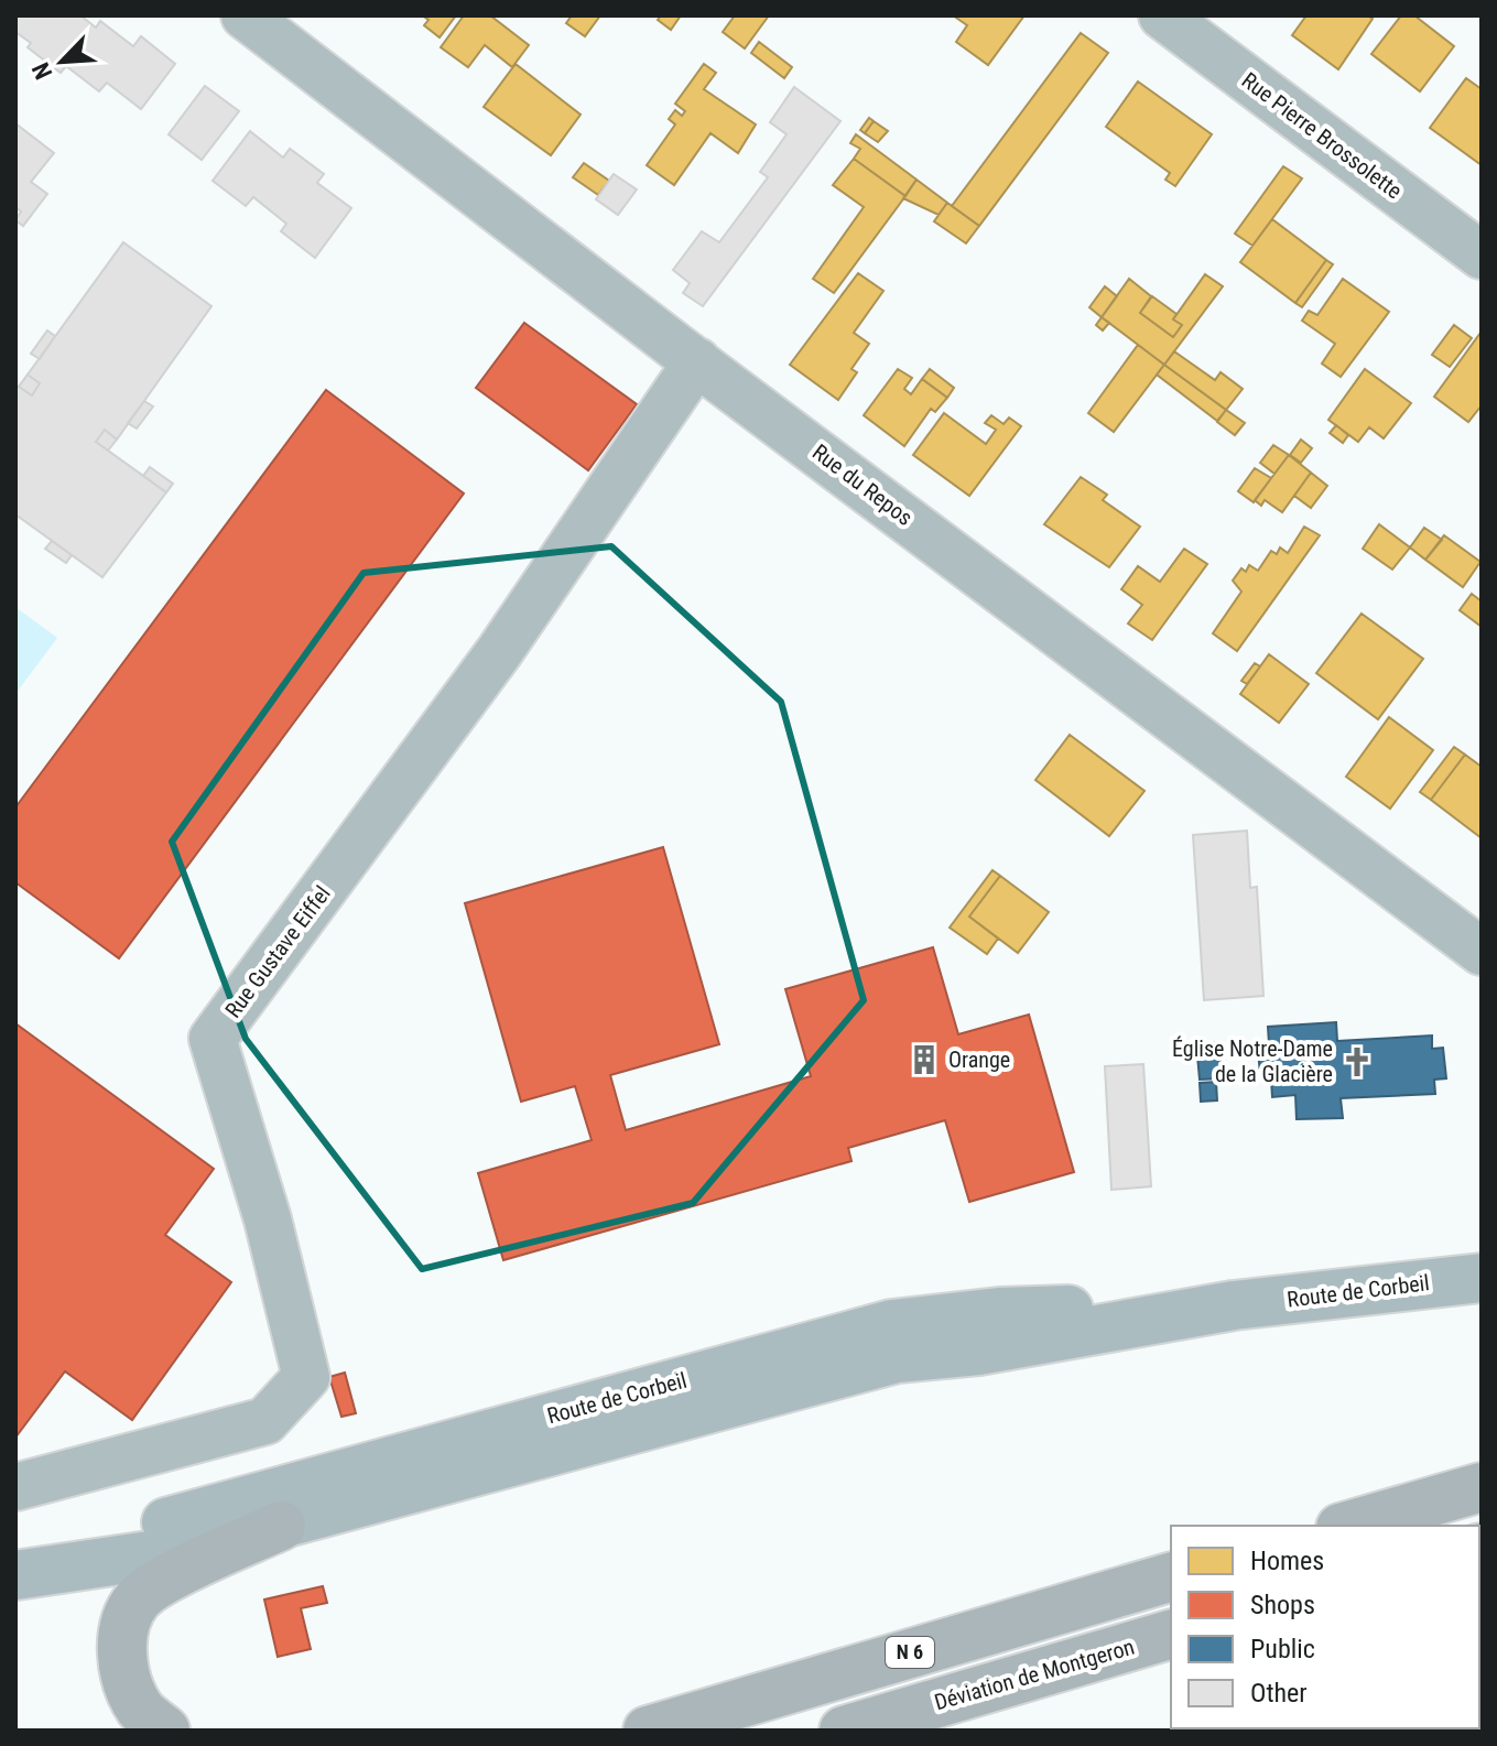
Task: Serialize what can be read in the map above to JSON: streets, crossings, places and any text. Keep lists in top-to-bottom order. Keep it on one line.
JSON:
{"streets":{"main road":["Route de Corbeil","N 6","Déviation de Montgeron"],"street":["Rue Pierre Brossolette","Rue du Repos","Rue Gustave Eiffel"]},"crossings":[["Rue du Repos","Rue Gustave Eiffel"]],"places":{"building":["Orange"],"church":["Église Notre-Dame de la Glacière"]},"legend":["Homes","Shops","Public","Other"],"north":"bottom left"}
